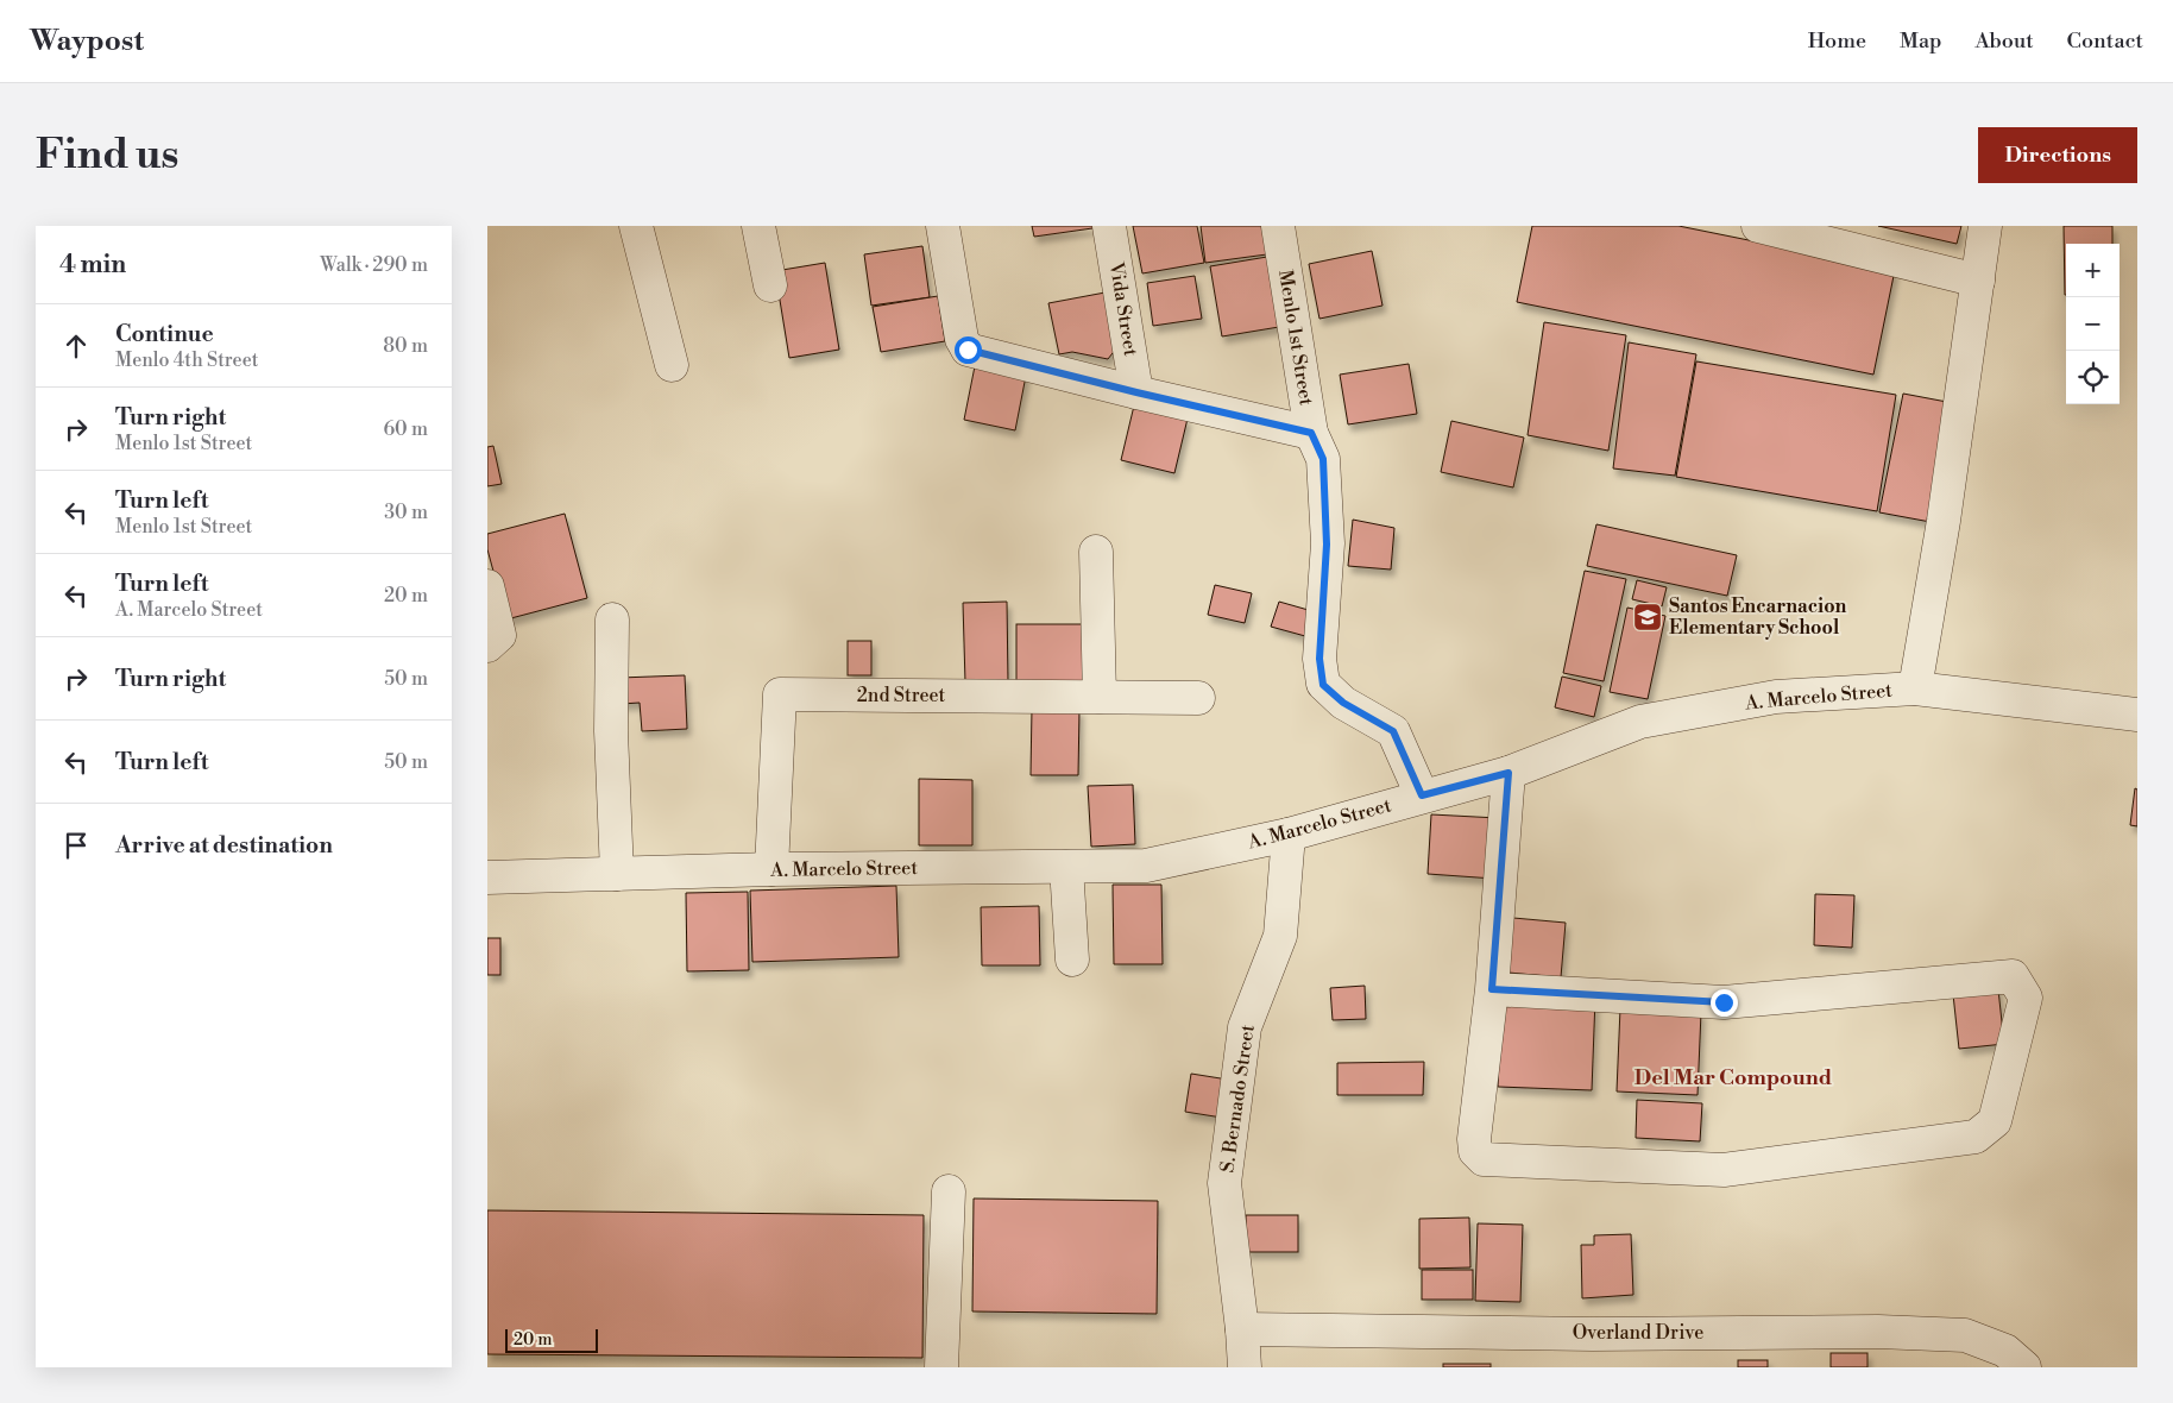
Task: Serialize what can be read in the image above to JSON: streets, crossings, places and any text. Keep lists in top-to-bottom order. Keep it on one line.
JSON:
{"streets":{"street":["Vida Street","Menlo 1st Street","2nd Street","A. Marcelo Street","S. Bernado Street","Overland Drive"]},"crossings":[["Menlo 1st Street","A. Marcelo Street"],["2nd Street","A. Marcelo Street"],["A. Marcelo Street","S. Bernado Street"],["S. Bernado Street","Overland Drive"]],"districts":["Del Mar Compound"],"places":{"school or university":["Santos Encarnacion Elementary School"]},"scale_bar":"20 m","page":{"header":"Waypost","nav":["Home","Map","About","Contact"],"buttons":"Directions","title":"Find us","heading":["4 min","Walk · 290 m"],"map_buttons":["+","−"],"list":[["Continue","Menlo 4th Street","80 m"],["Turn right","Menlo 1st Street","60 m"],["Turn left","Menlo 1st Street","30 m"],["Turn left","A. Marcelo Street","20 m"],["Turn right","50 m"],["Turn left","50 m"],"Arrive at destination"],"scale":"20 m"}}
